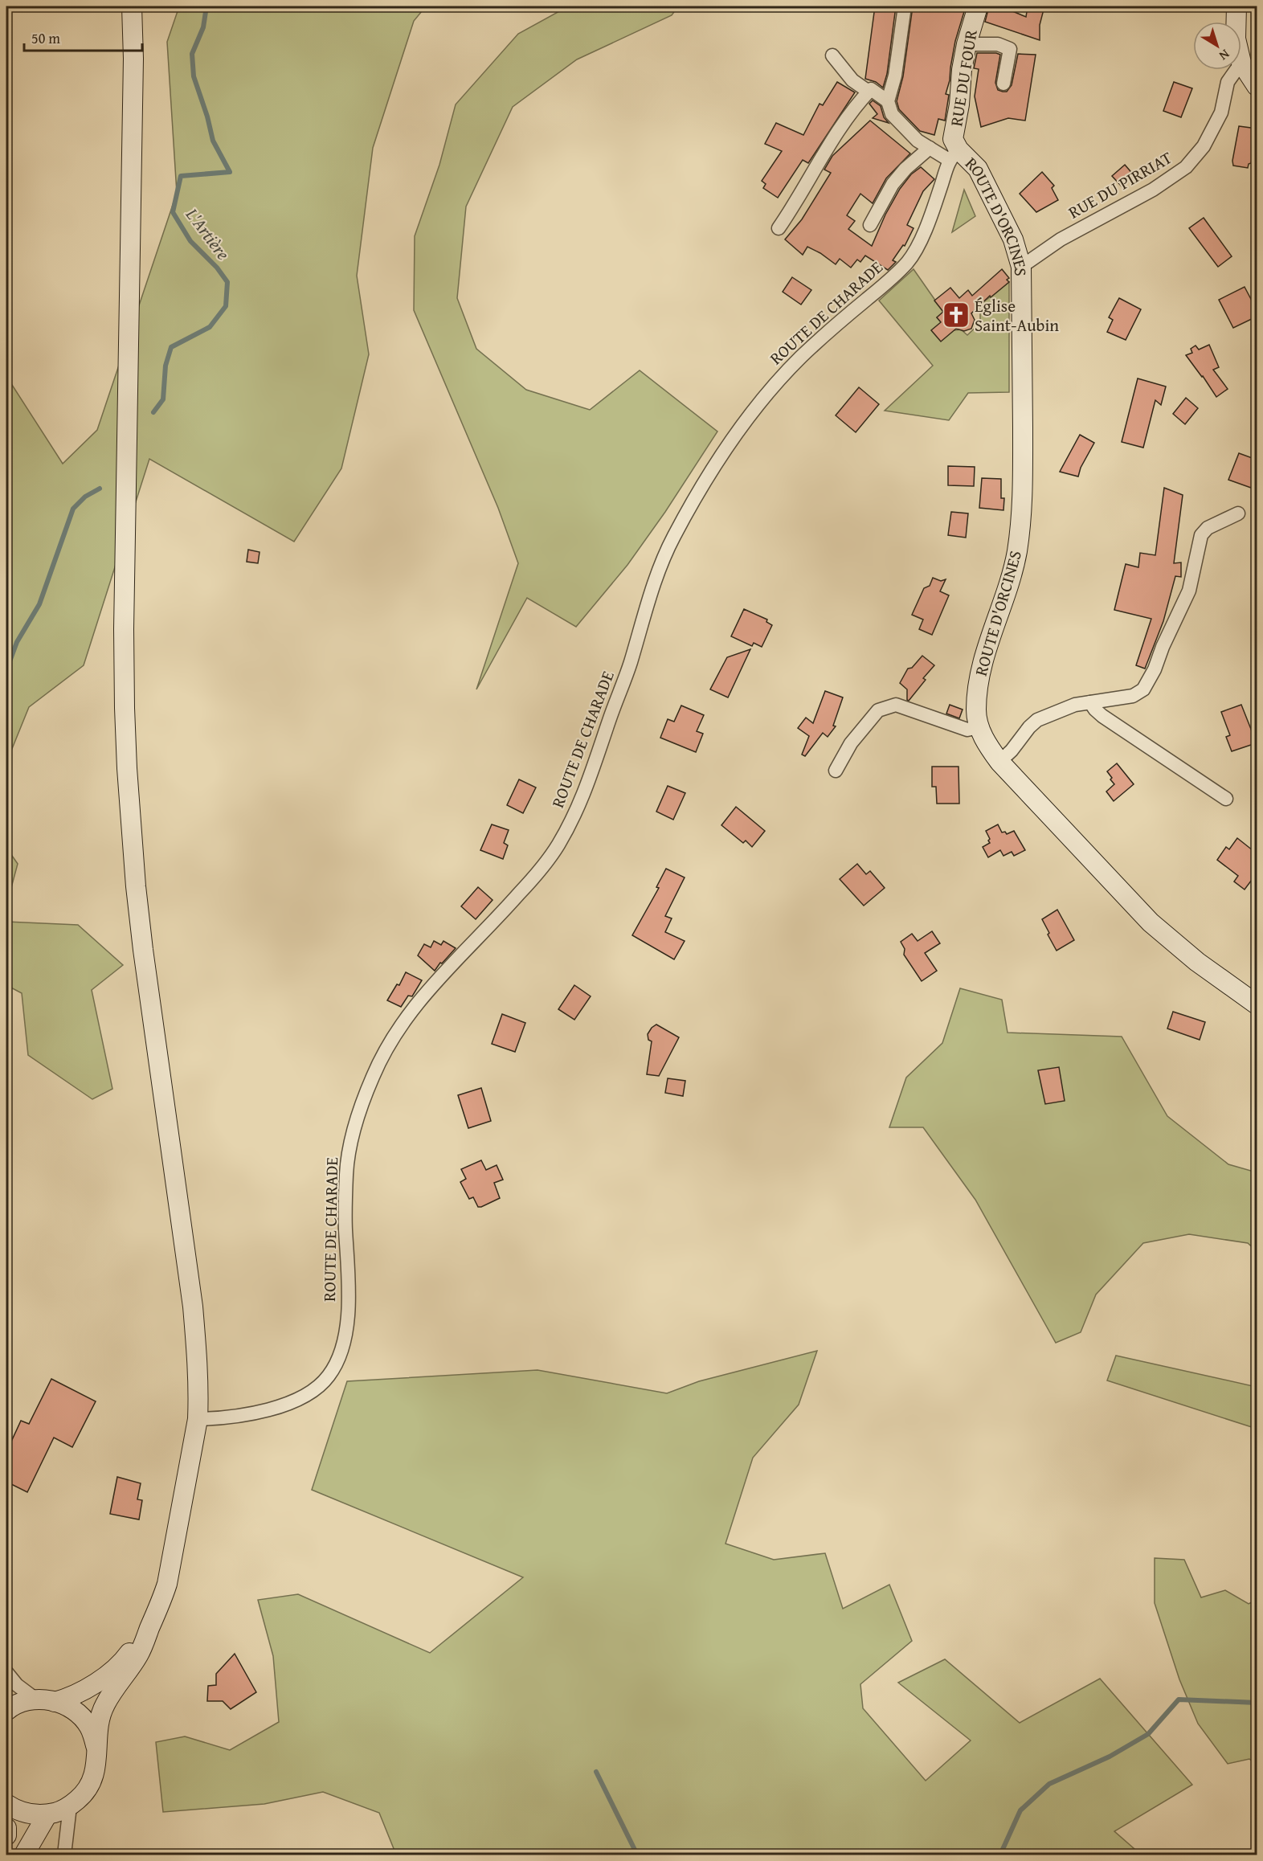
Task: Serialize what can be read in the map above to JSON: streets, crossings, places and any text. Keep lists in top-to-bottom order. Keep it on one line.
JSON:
{"streets":{"street":["RUE DU FOUR","RUE DU PIRRIAT","ROUTE D'ORCINES","ROUTE DE CHARADE"]},"crossings":[["RUE DU FOUR","ROUTE D'ORCINES"],["RUE DU FOUR","ROUTE DE CHARADE"],["RUE DU PIRRIAT","ROUTE D'ORCINES"],["ROUTE D'ORCINES","ROUTE DE CHARADE"]],"water":["L'Artière"],"places":{"church":["Église Saint-Aubin"]},"scale_bar":"50 m","north":"bottom right"}
